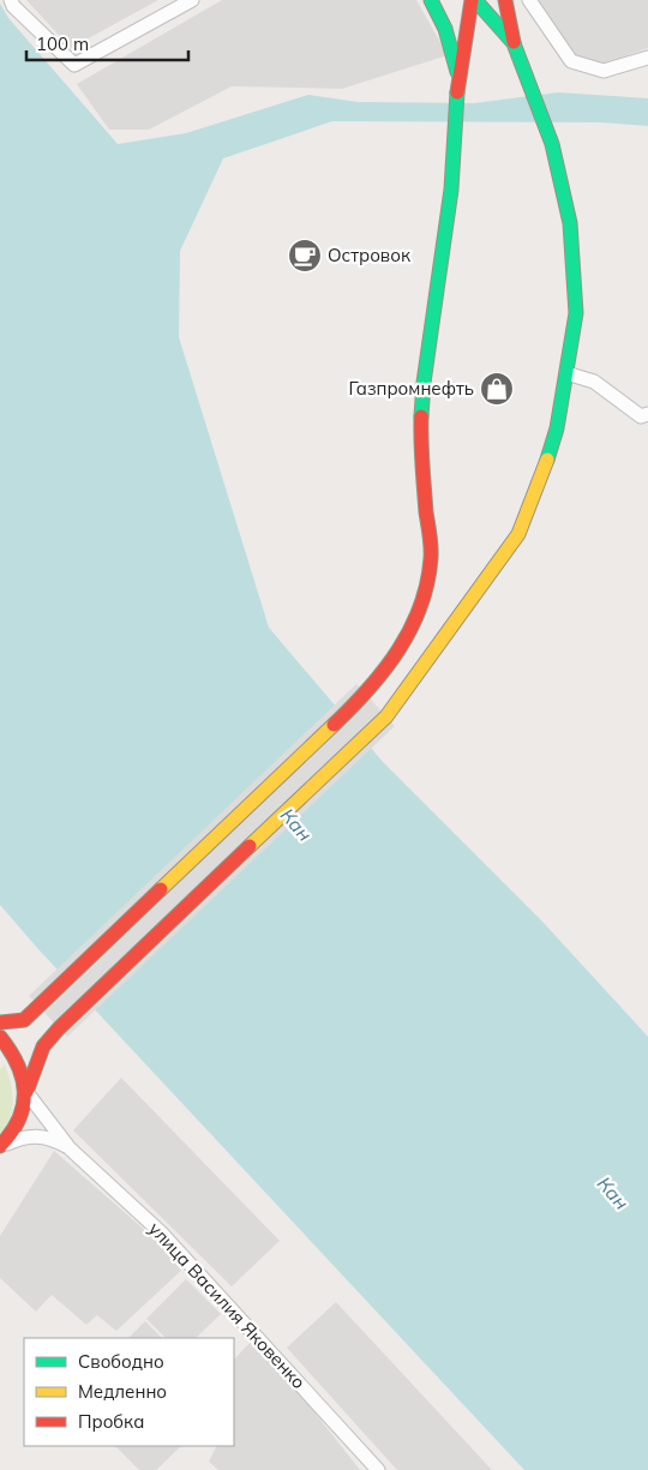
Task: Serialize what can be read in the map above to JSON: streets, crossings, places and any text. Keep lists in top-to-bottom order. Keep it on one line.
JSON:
{"streets":{"street":["улица Василия Яковенко"]},"water":["Кан"],"places":{"cafe":["Островок"],"shop":["Газпромнефть"]},"legend":["Свободно","Медленно","Пробка"],"scale_bar":"100 m"}
